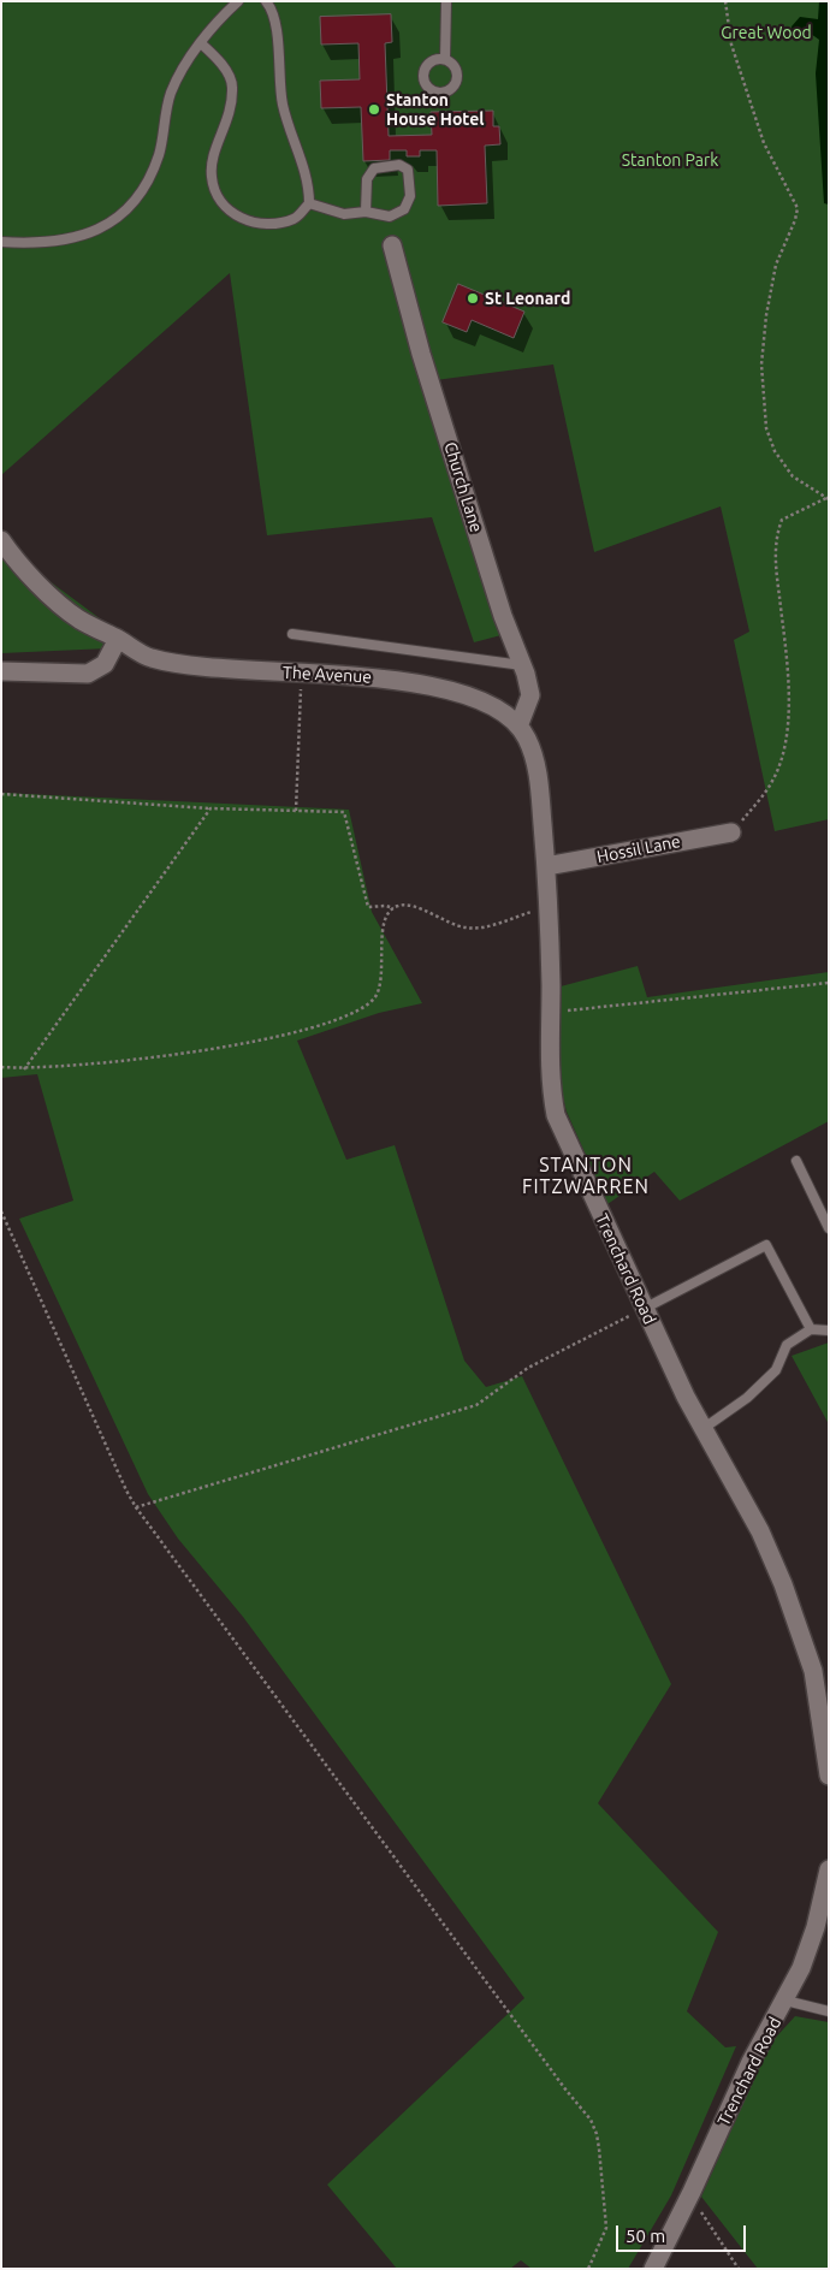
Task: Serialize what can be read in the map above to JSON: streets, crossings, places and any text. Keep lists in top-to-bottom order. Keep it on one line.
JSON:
{"streets":{"street":["Church Lane","The Avenue","Hossil Lane","Trenchard Road"]},"crossings":[["Church Lane","The Avenue"],["Church Lane","Trenchard Road"],["The Avenue","Trenchard Road"],["Hossil Lane","Trenchard Road"]],"districts":["STANTON FITZWARREN"],"parks":["Great Wood","Stanton Park"],"places":["Stanton House Hotel","St Leonard"],"scale_bar":"50 m"}
